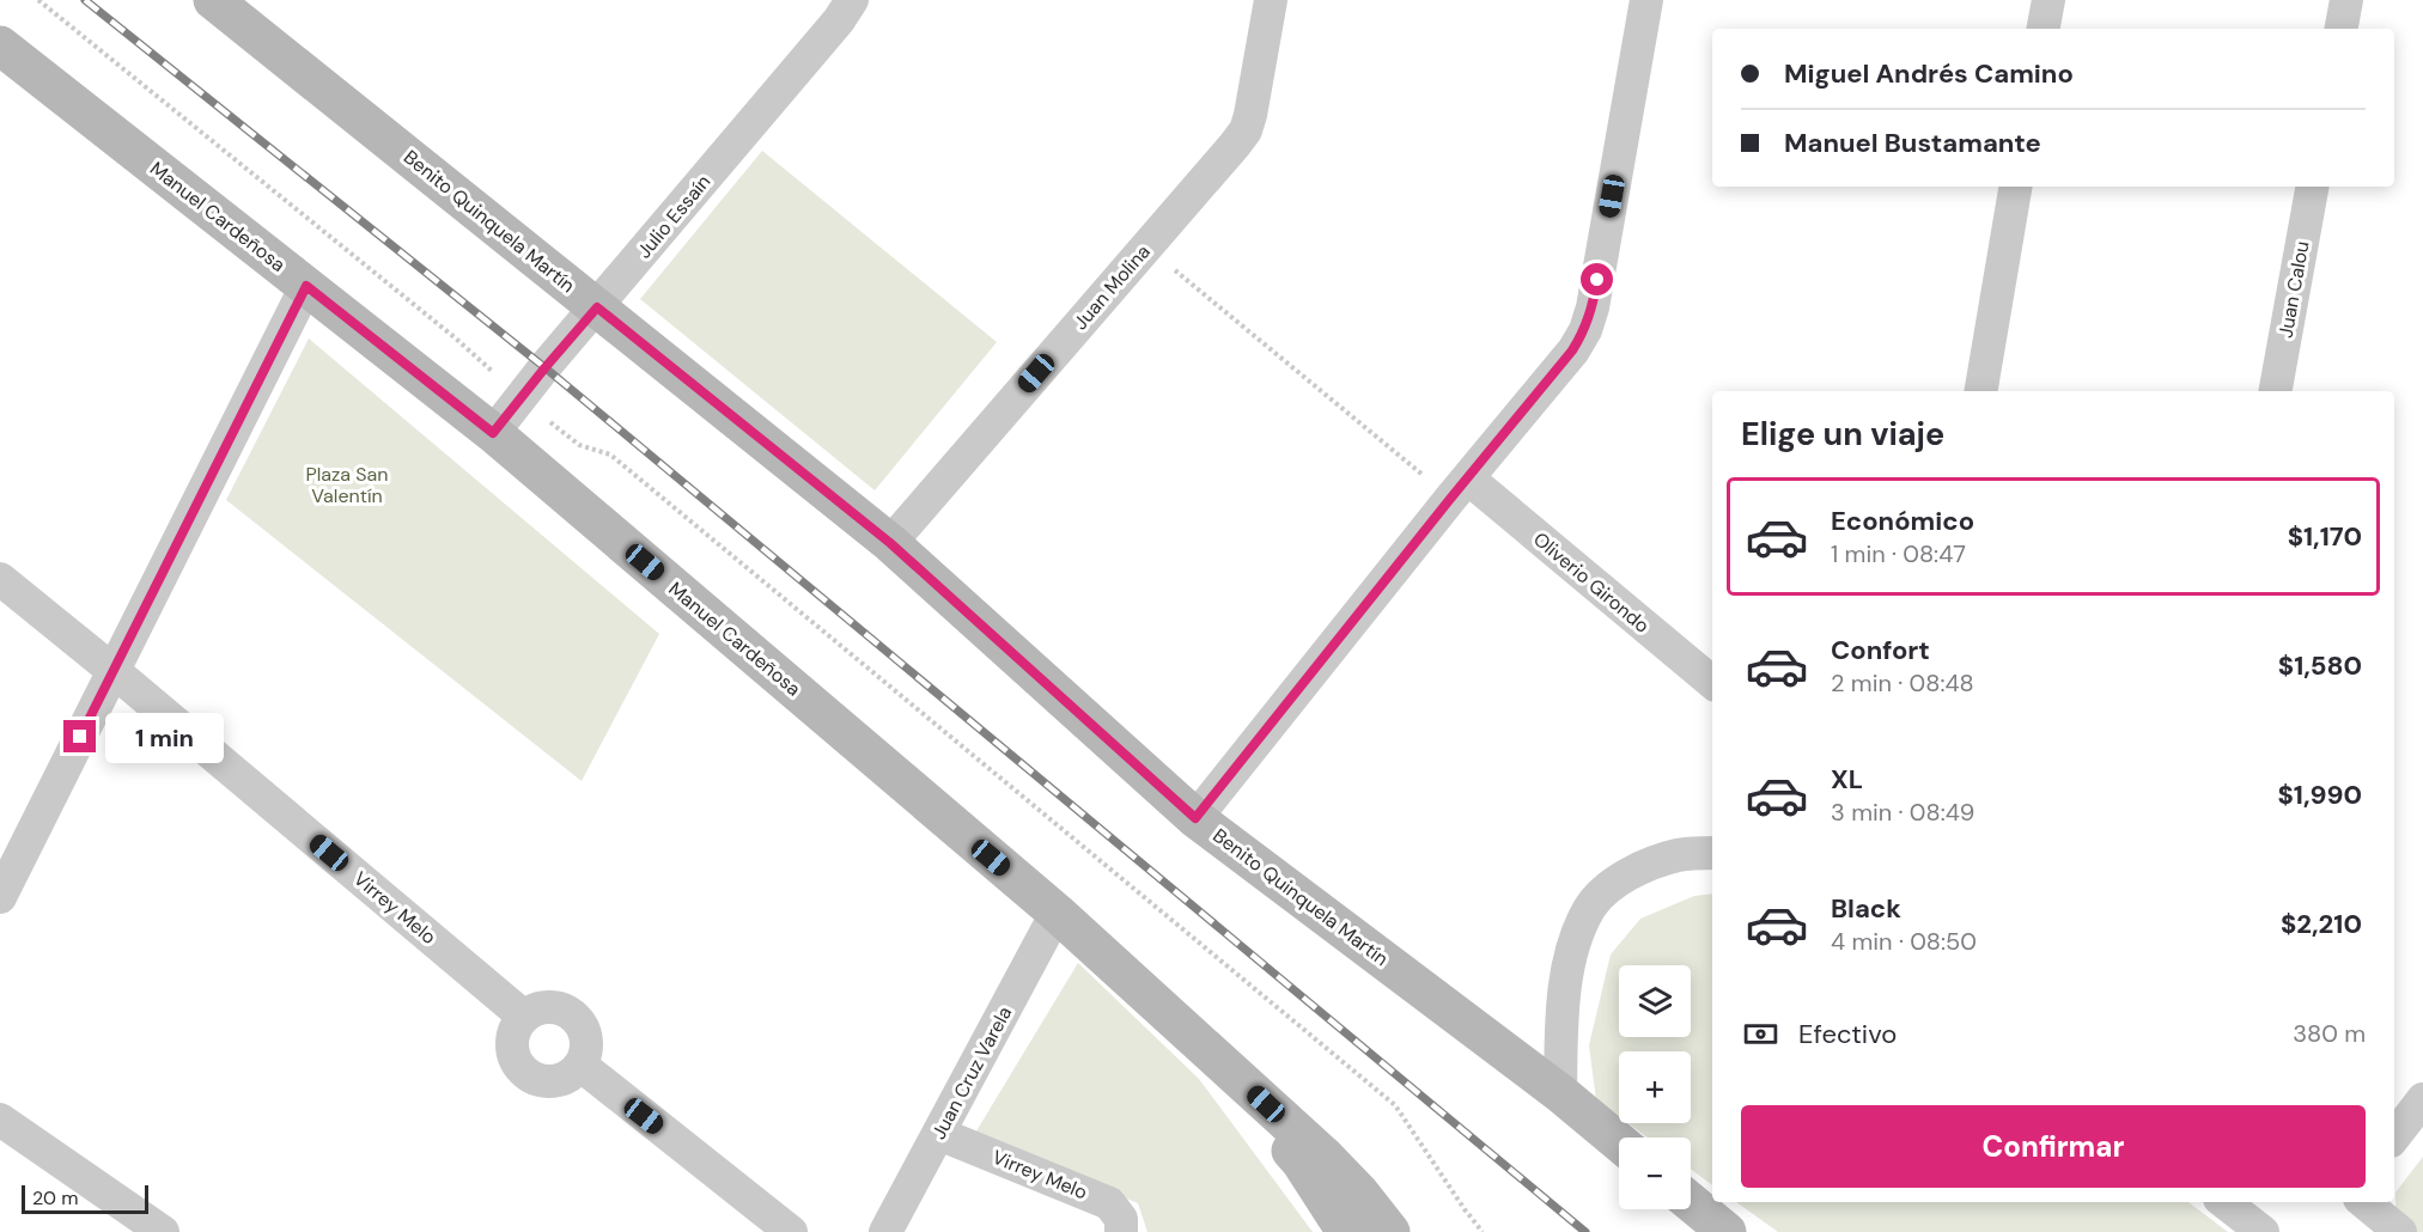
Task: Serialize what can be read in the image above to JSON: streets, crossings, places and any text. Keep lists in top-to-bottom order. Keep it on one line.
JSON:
{"streets":{"main road":["Manuel Cardeñosa","Benito Quinquela Martín"],"street":["Julio Essaín","Juan Molina","Juan Calou","Oliverio Girondo","Virrey Melo","Juan Cruz Varela"]},"crossings":[["Manuel Cardeñosa","Julio Essaín"],["Manuel Cardeñosa","Juan Cruz Varela"],["Julio Essaín","Benito Quinquela Martín"],["Benito Quinquela Martín","Juan Molina"],["Virrey Melo","Juan Cruz Varela"]],"parks":["Plaza San Valentín"],"scale_bar":"20 m","page":{"banner":["Miguel Andrés Camino","Manuel Bustamante"],"heading":"Elige un viaje","list":[{"name":"Económico","note":"1 min · 08:47","value":"$1,170"},{"name":"Confort","note":"2 min · 08:48","value":"$1,580"},{"name":"XL","note":"3 min · 08:49","value":"$1,990"},{"name":"Black","note":"4 min · 08:50","value":"$2,210"}],"bubble":"1 min","map_buttons":["+","−"],"pay":["Efectivo","380 m"],"buttons":"Confirmar","scale":"20 m"}}
